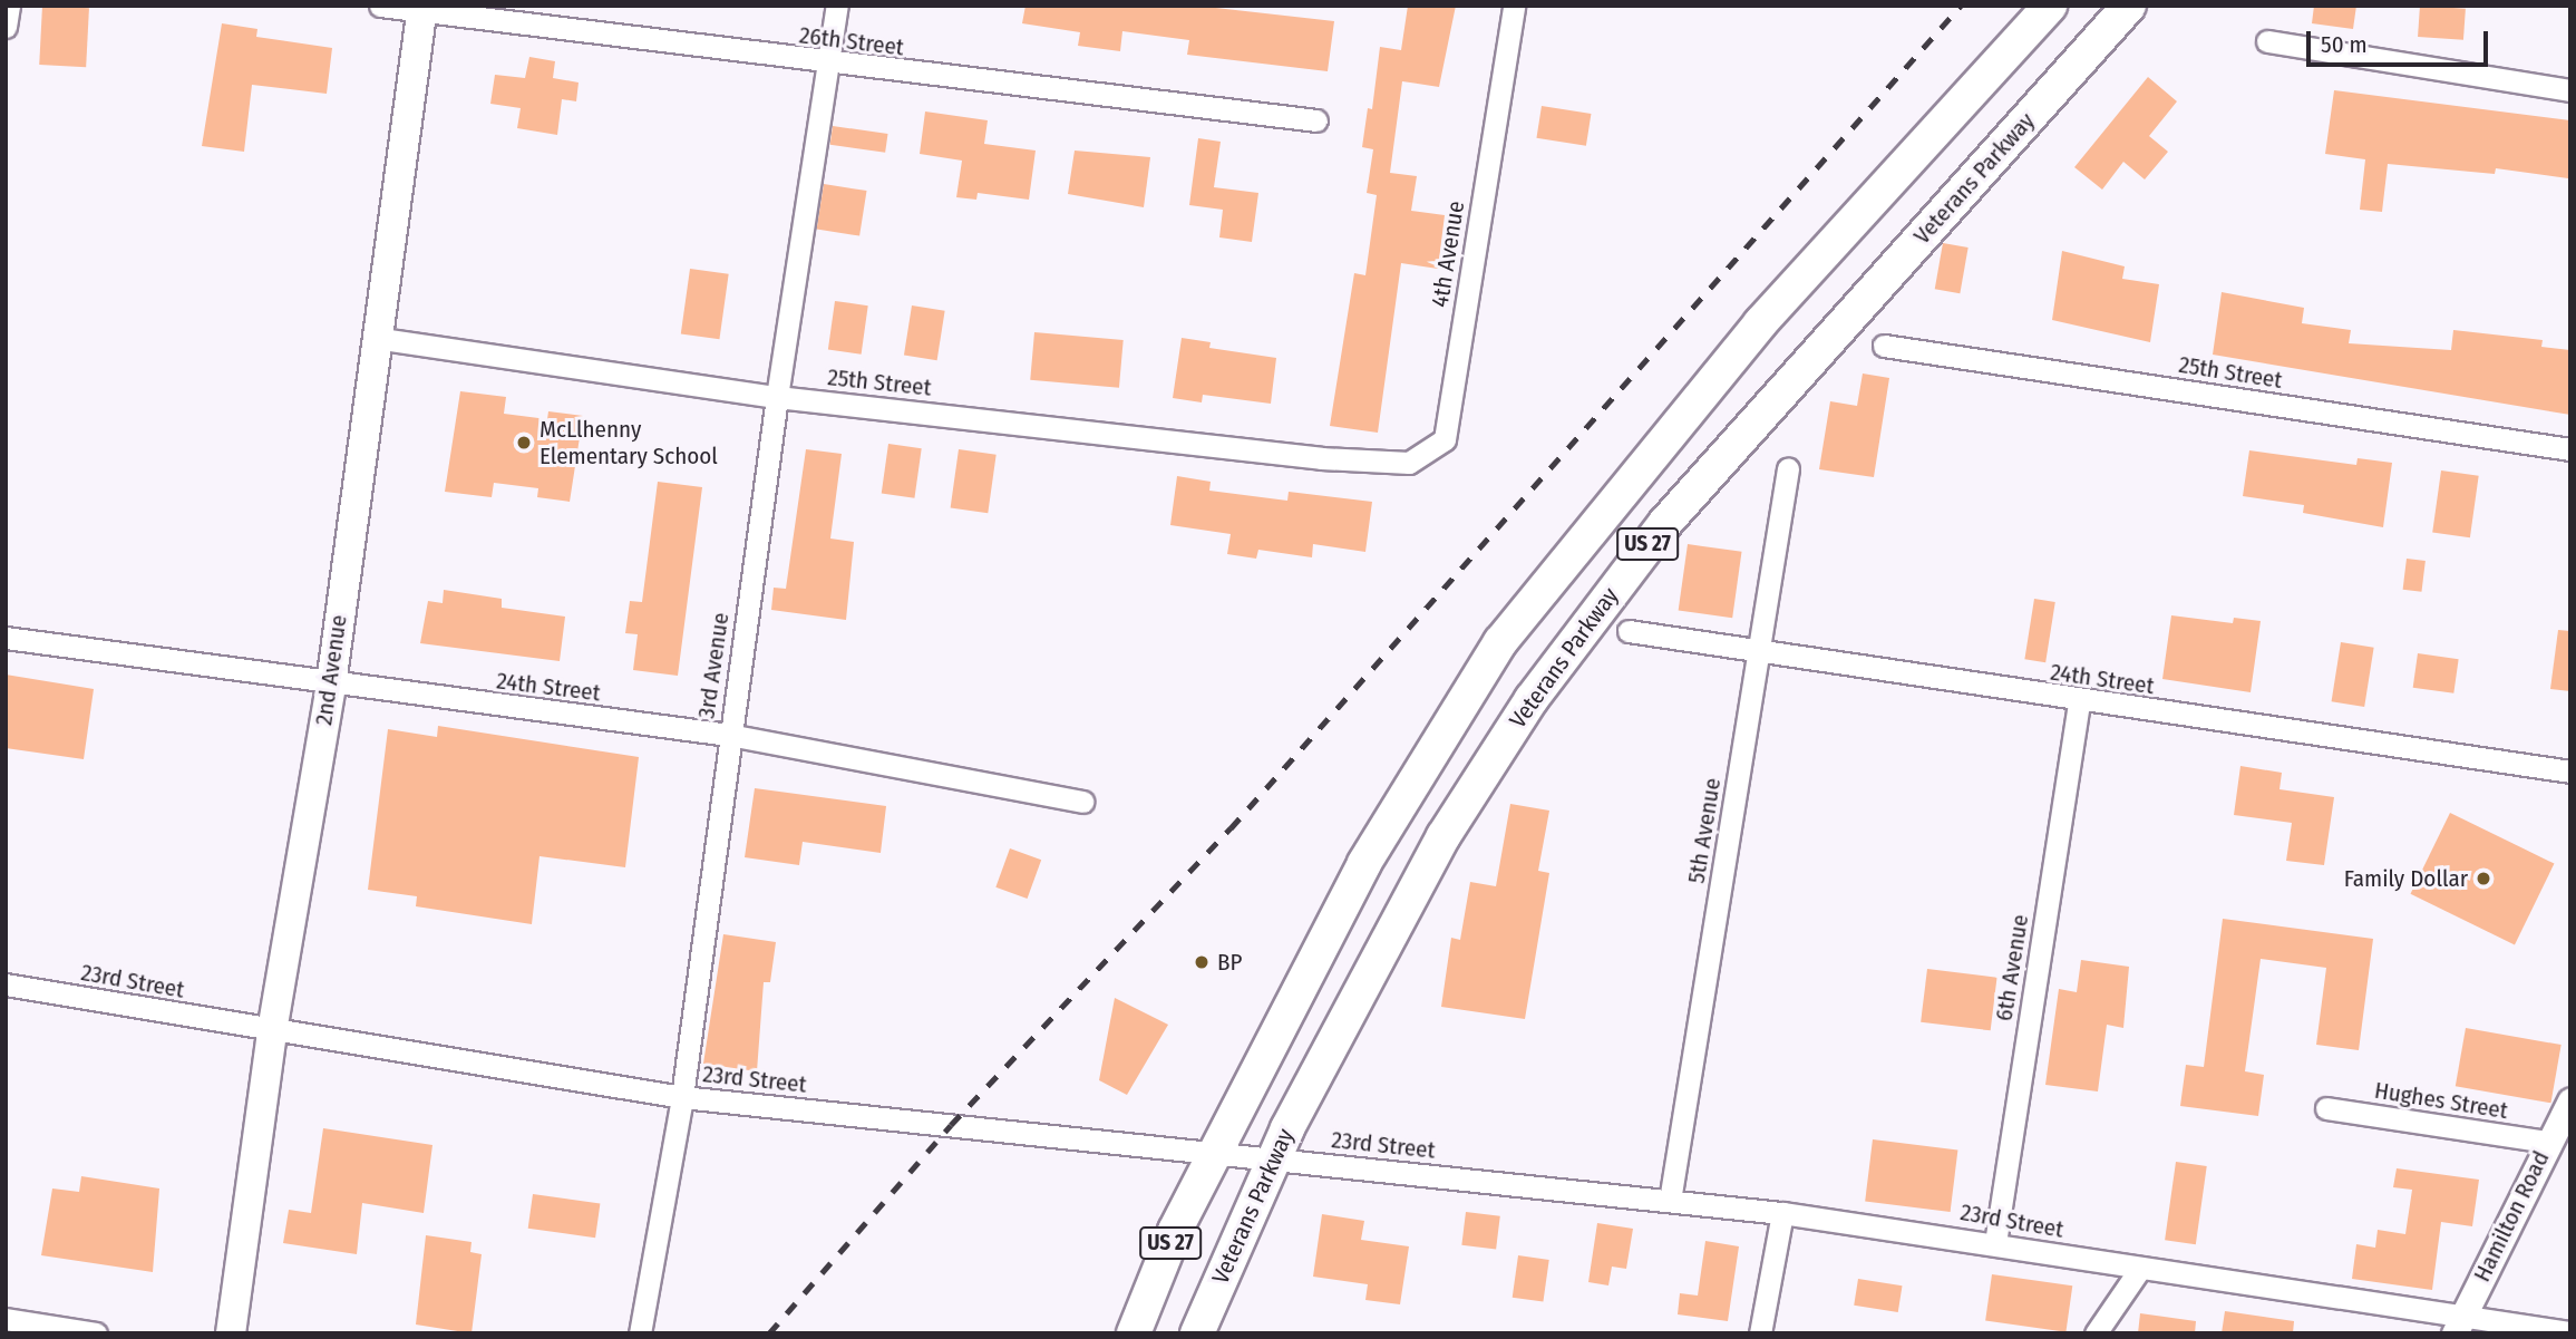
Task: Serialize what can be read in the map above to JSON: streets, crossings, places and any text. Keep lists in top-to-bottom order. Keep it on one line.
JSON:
{"streets":{"main road":["Veterans Parkway","US 27","2nd Avenue"],"street":["26th Street","4th Avenue","25th Street","3rd Avenue","24th Street","5th Avenue","6th Avenue","23rd Street","Hughes Street","Hamilton Road"]},"crossings":[["26th Street","3rd Avenue"],["26th Street","2nd Avenue"],["Veterans Parkway","23rd Street"],["4th Avenue","25th Street"],["25th Street","3rd Avenue"],["25th Street","2nd Avenue"],["US 27","23rd Street"],["3rd Avenue","24th Street"],["3rd Avenue","23rd Street"],["2nd Avenue","24th Street"],["2nd Avenue","23rd Street"],["24th Street","5th Avenue"],["24th Street","6th Avenue"],["5th Avenue","23rd Street"],["6th Avenue","23rd Street"],["23rd Street","Hamilton Road"],["Hughes Street","Hamilton Road"]],"places":["McLlhenny Elementary School","Family Dollar","BP"],"scale_bar":"50 m"}
